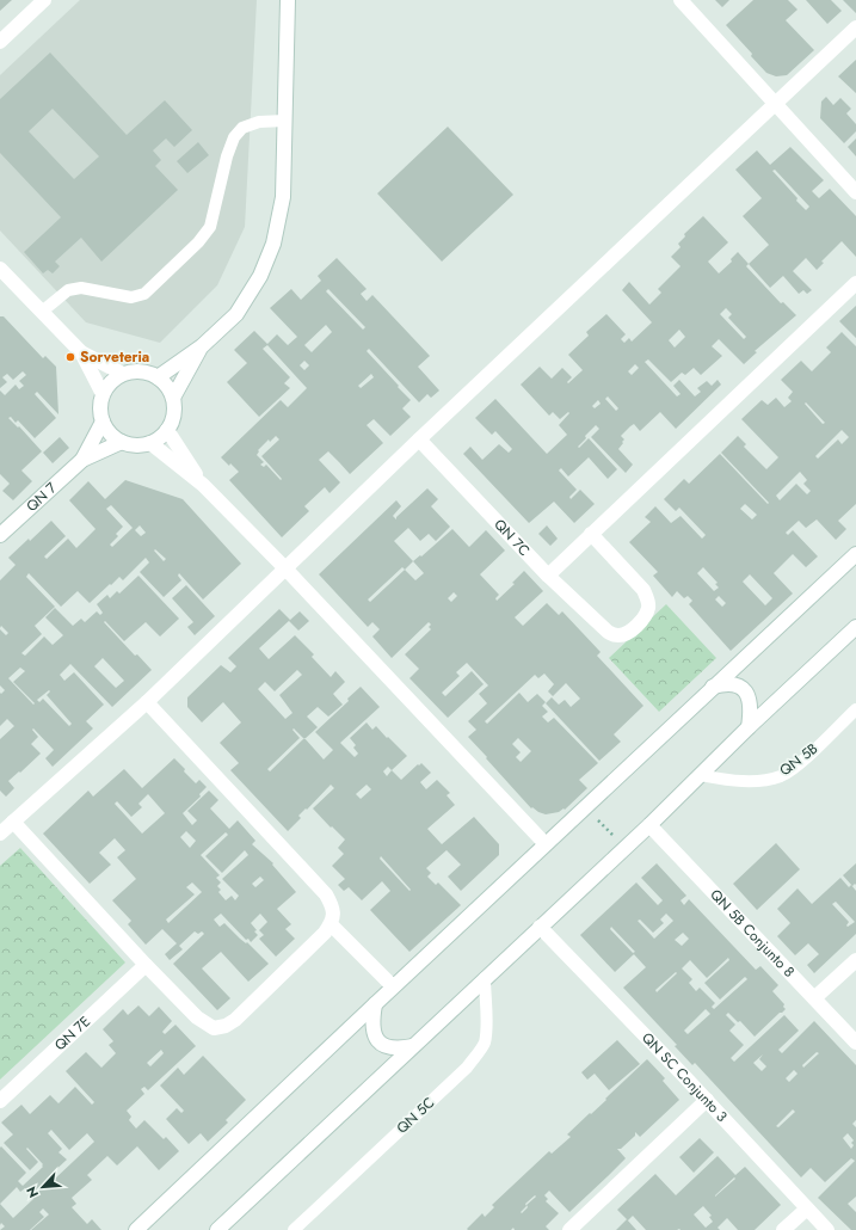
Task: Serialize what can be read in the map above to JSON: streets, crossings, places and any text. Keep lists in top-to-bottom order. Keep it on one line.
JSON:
{"streets":{"street":["QN 7","QN 7C","QN 5B Conjunto 8","QN 7E","QN SC Conjunto 3"],"lane":["QN 5B","QN 5C"]},"places":["Sorveteria"],"north":"bottom left"}
